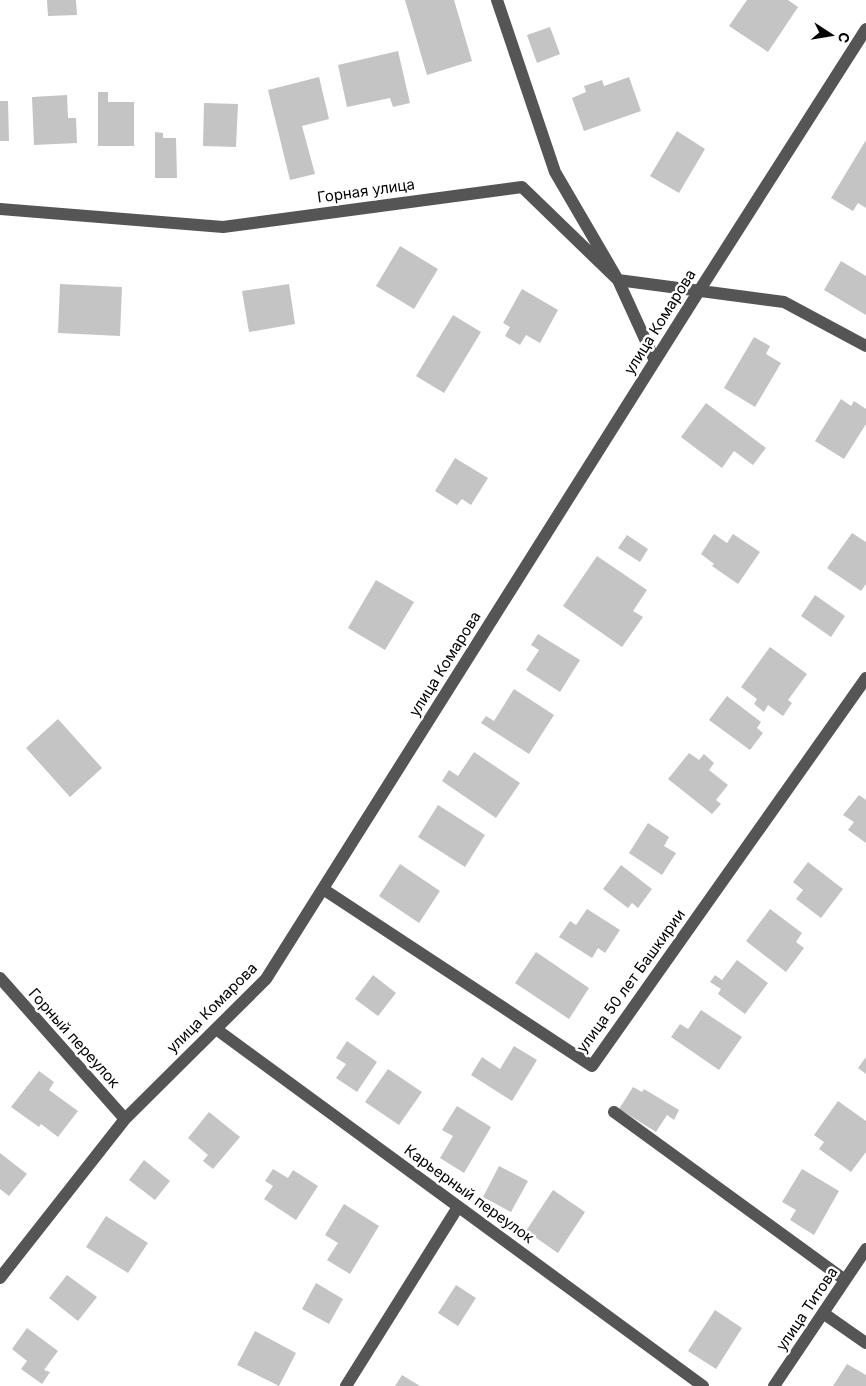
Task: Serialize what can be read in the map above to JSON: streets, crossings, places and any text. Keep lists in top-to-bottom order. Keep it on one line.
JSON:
{"streets":{"street":["Горная улица","улица Комарова","улица 50 лет Башкирии","Горный переулок","Карьерный переулок","улица Титова"]},"crossings":[["улица Комарова","улица 50 лет Башкирии"],["улица Комарова","Горный переулок"],["улица Комарова","Карьерный переулок"]],"north":"right"}
